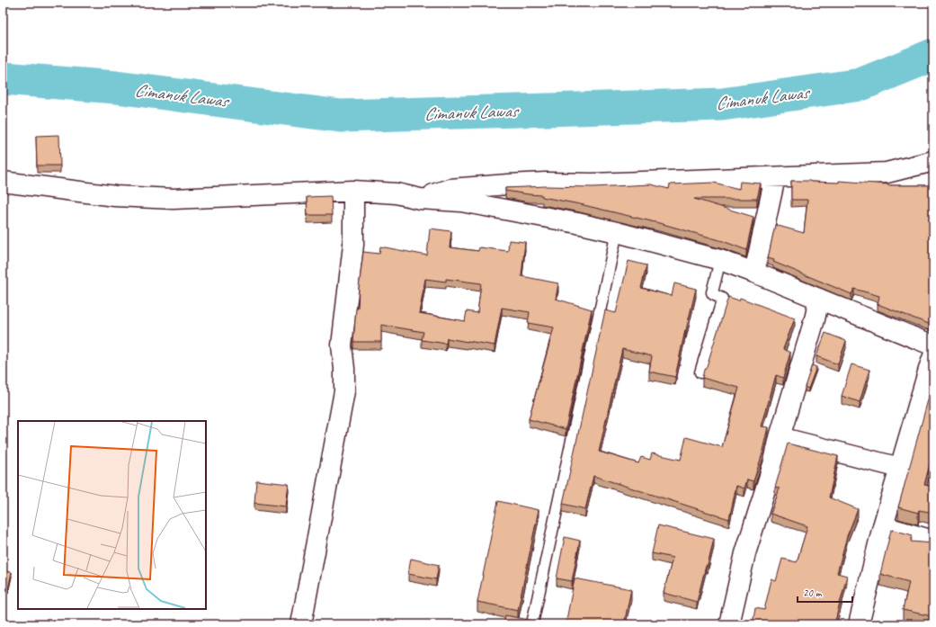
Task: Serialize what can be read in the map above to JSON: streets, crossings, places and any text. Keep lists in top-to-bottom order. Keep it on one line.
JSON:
{"water":["Cimanuk Lawas"],"scale_bar":"20 m"}
